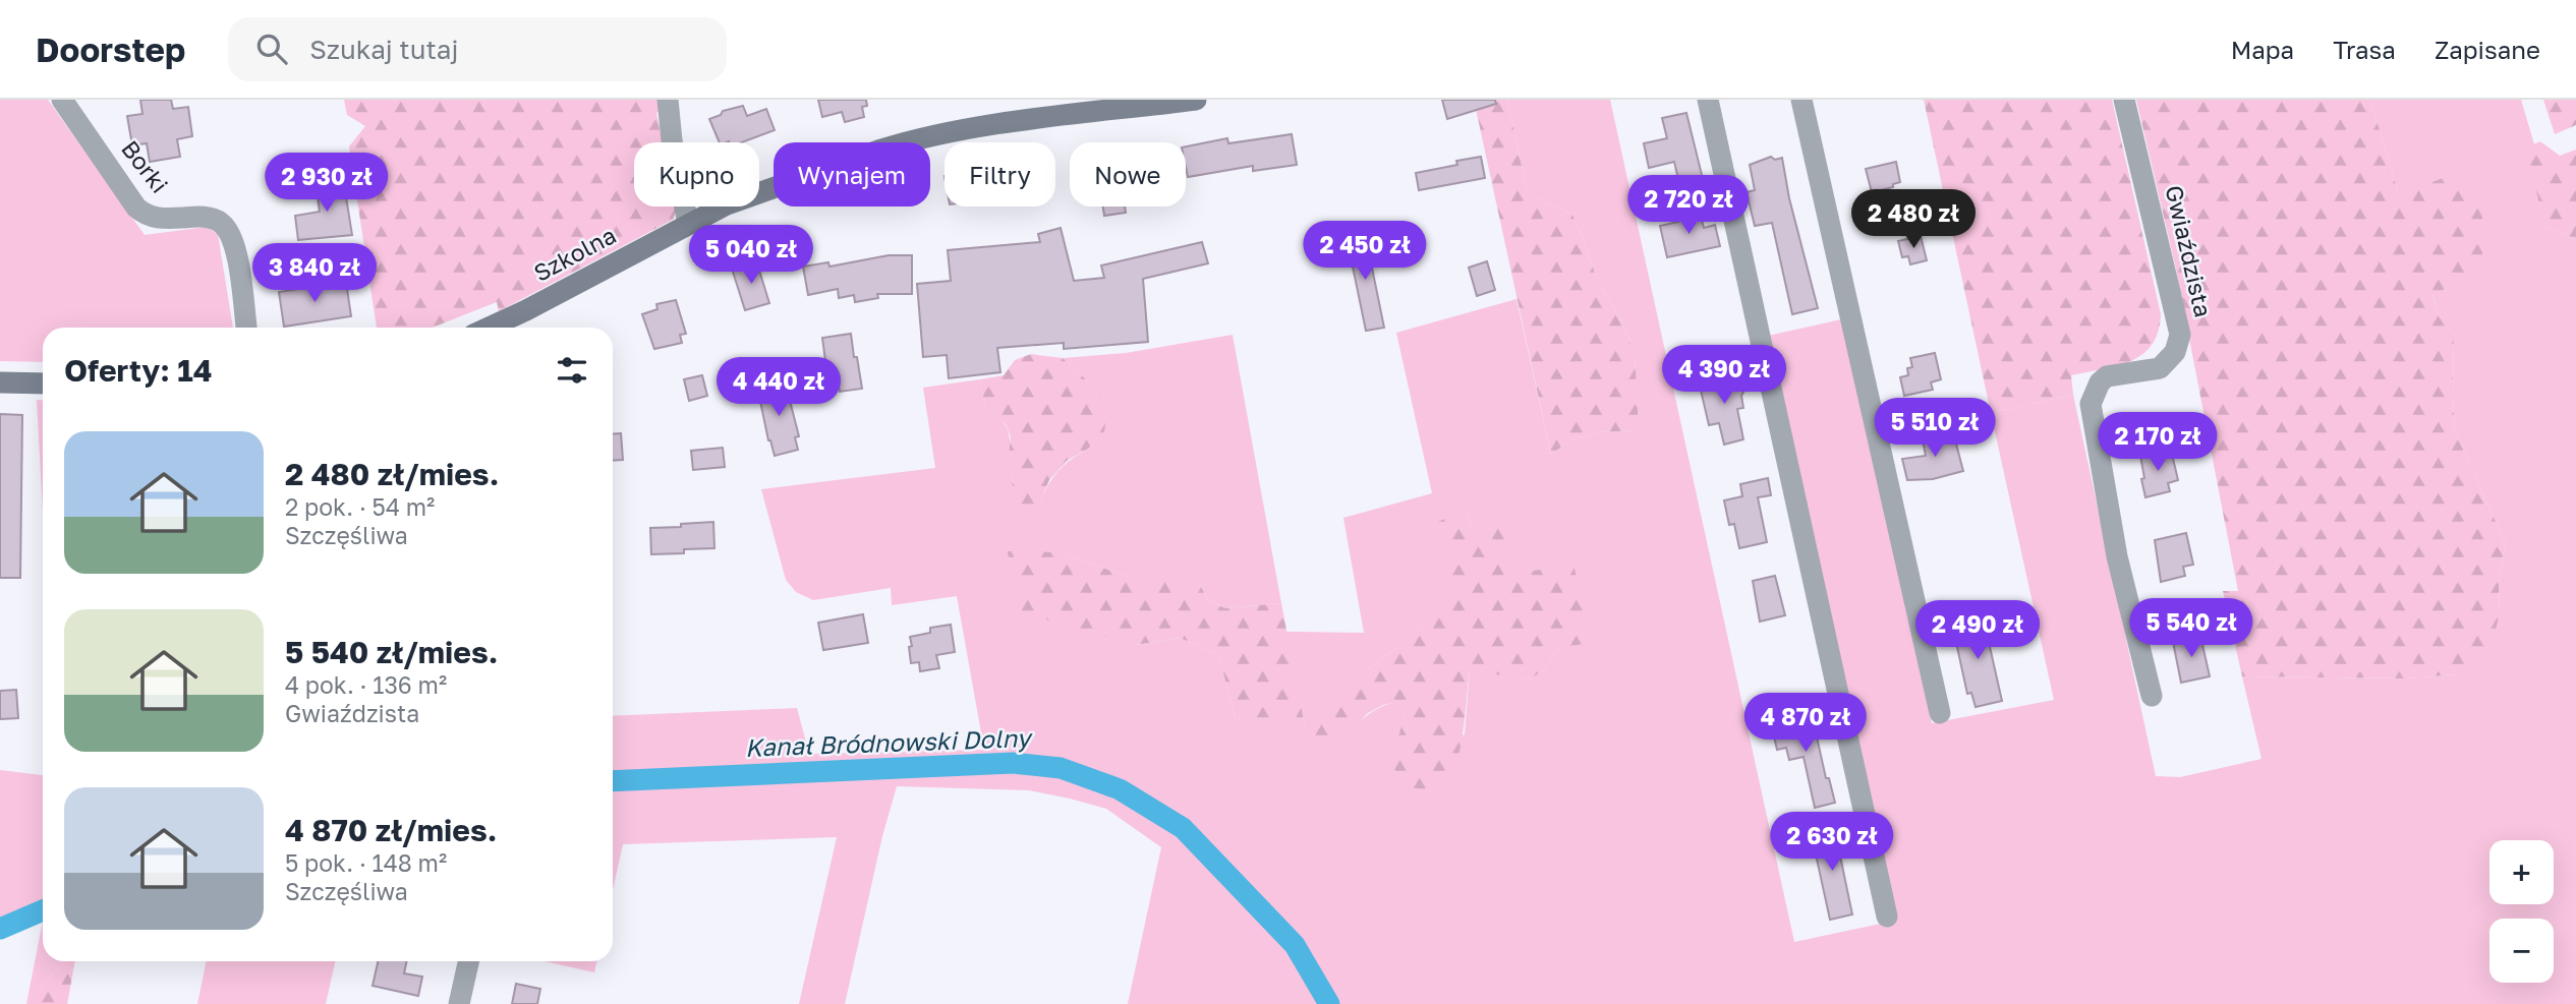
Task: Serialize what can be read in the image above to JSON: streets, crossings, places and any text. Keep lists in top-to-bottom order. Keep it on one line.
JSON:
{"streets":{"street":["Borki","Gwiaździsta","Szkolna"]},"water":["Kanał Bródnowski Dolny"],"page":{"header":"Doorstep","search":"Szukaj tutaj","nav":["Mapa","Trasa","Zapisane"],"chip":["Kupno","Wynajem","Filtry","Nowe"],"price":["2 930 zł","2 720 zł","2 480 zł","2 450 zł","5 040 zł","3 840 zł","4 390 zł","4 440 zł","5 510 zł","2 170 zł","5 540 zł","2 490 zł","4 870 zł","2 630 zł"],"heading":"Oferty: 14","list":[{"name":"2 480 zł/mies.","note":"2 pok. · 54 m² · Szczęśliwa"},{"name":"5 540 zł/mies.","note":"4 pok. · 136 m² · Gwiaździsta"},{"name":"4 870 zł/mies.","note":"5 pok. · 148 m² · Szczęśliwa"}],"map_buttons":["+","−"]}}
